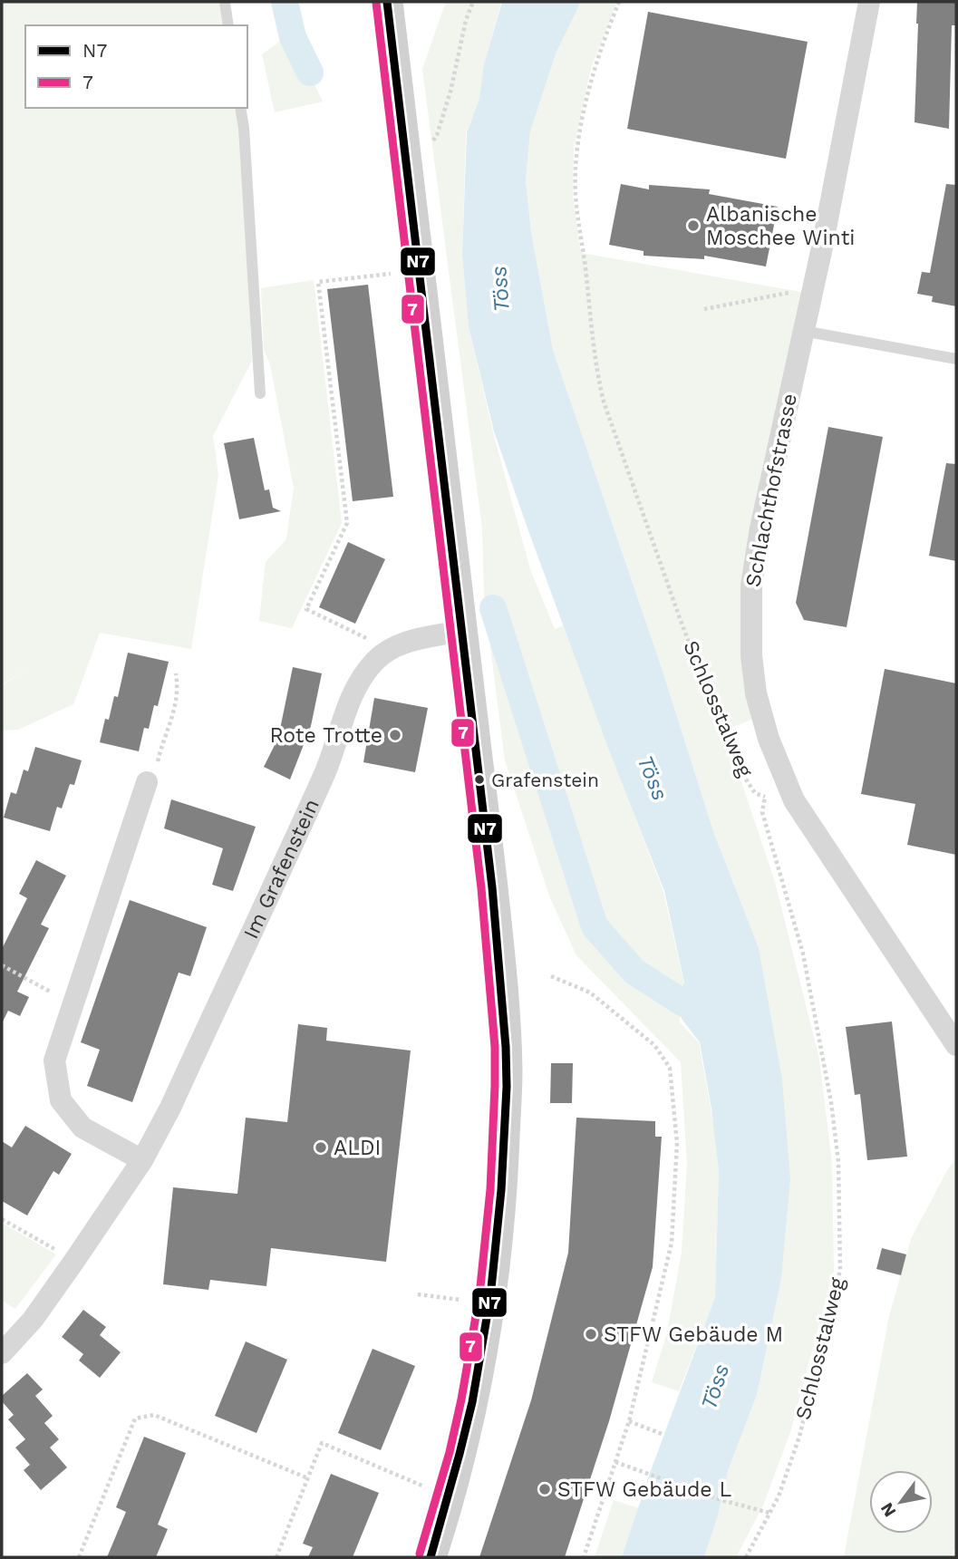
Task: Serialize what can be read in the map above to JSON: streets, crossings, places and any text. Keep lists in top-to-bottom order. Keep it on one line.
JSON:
{"streets":{"street":["Schlachthofstrasse","Im Grafenstein"],"path":["Schlosstalweg"]},"water":["Töss"],"places":["Albanische Moschee Winti","Rote Trotte","Grafenstein","ALDI","STFW Gebäude M","STFW Gebäude L"],"lines":["transit line N7","transit line 7"],"legend":["N7","7"],"north":"bottom left"}
